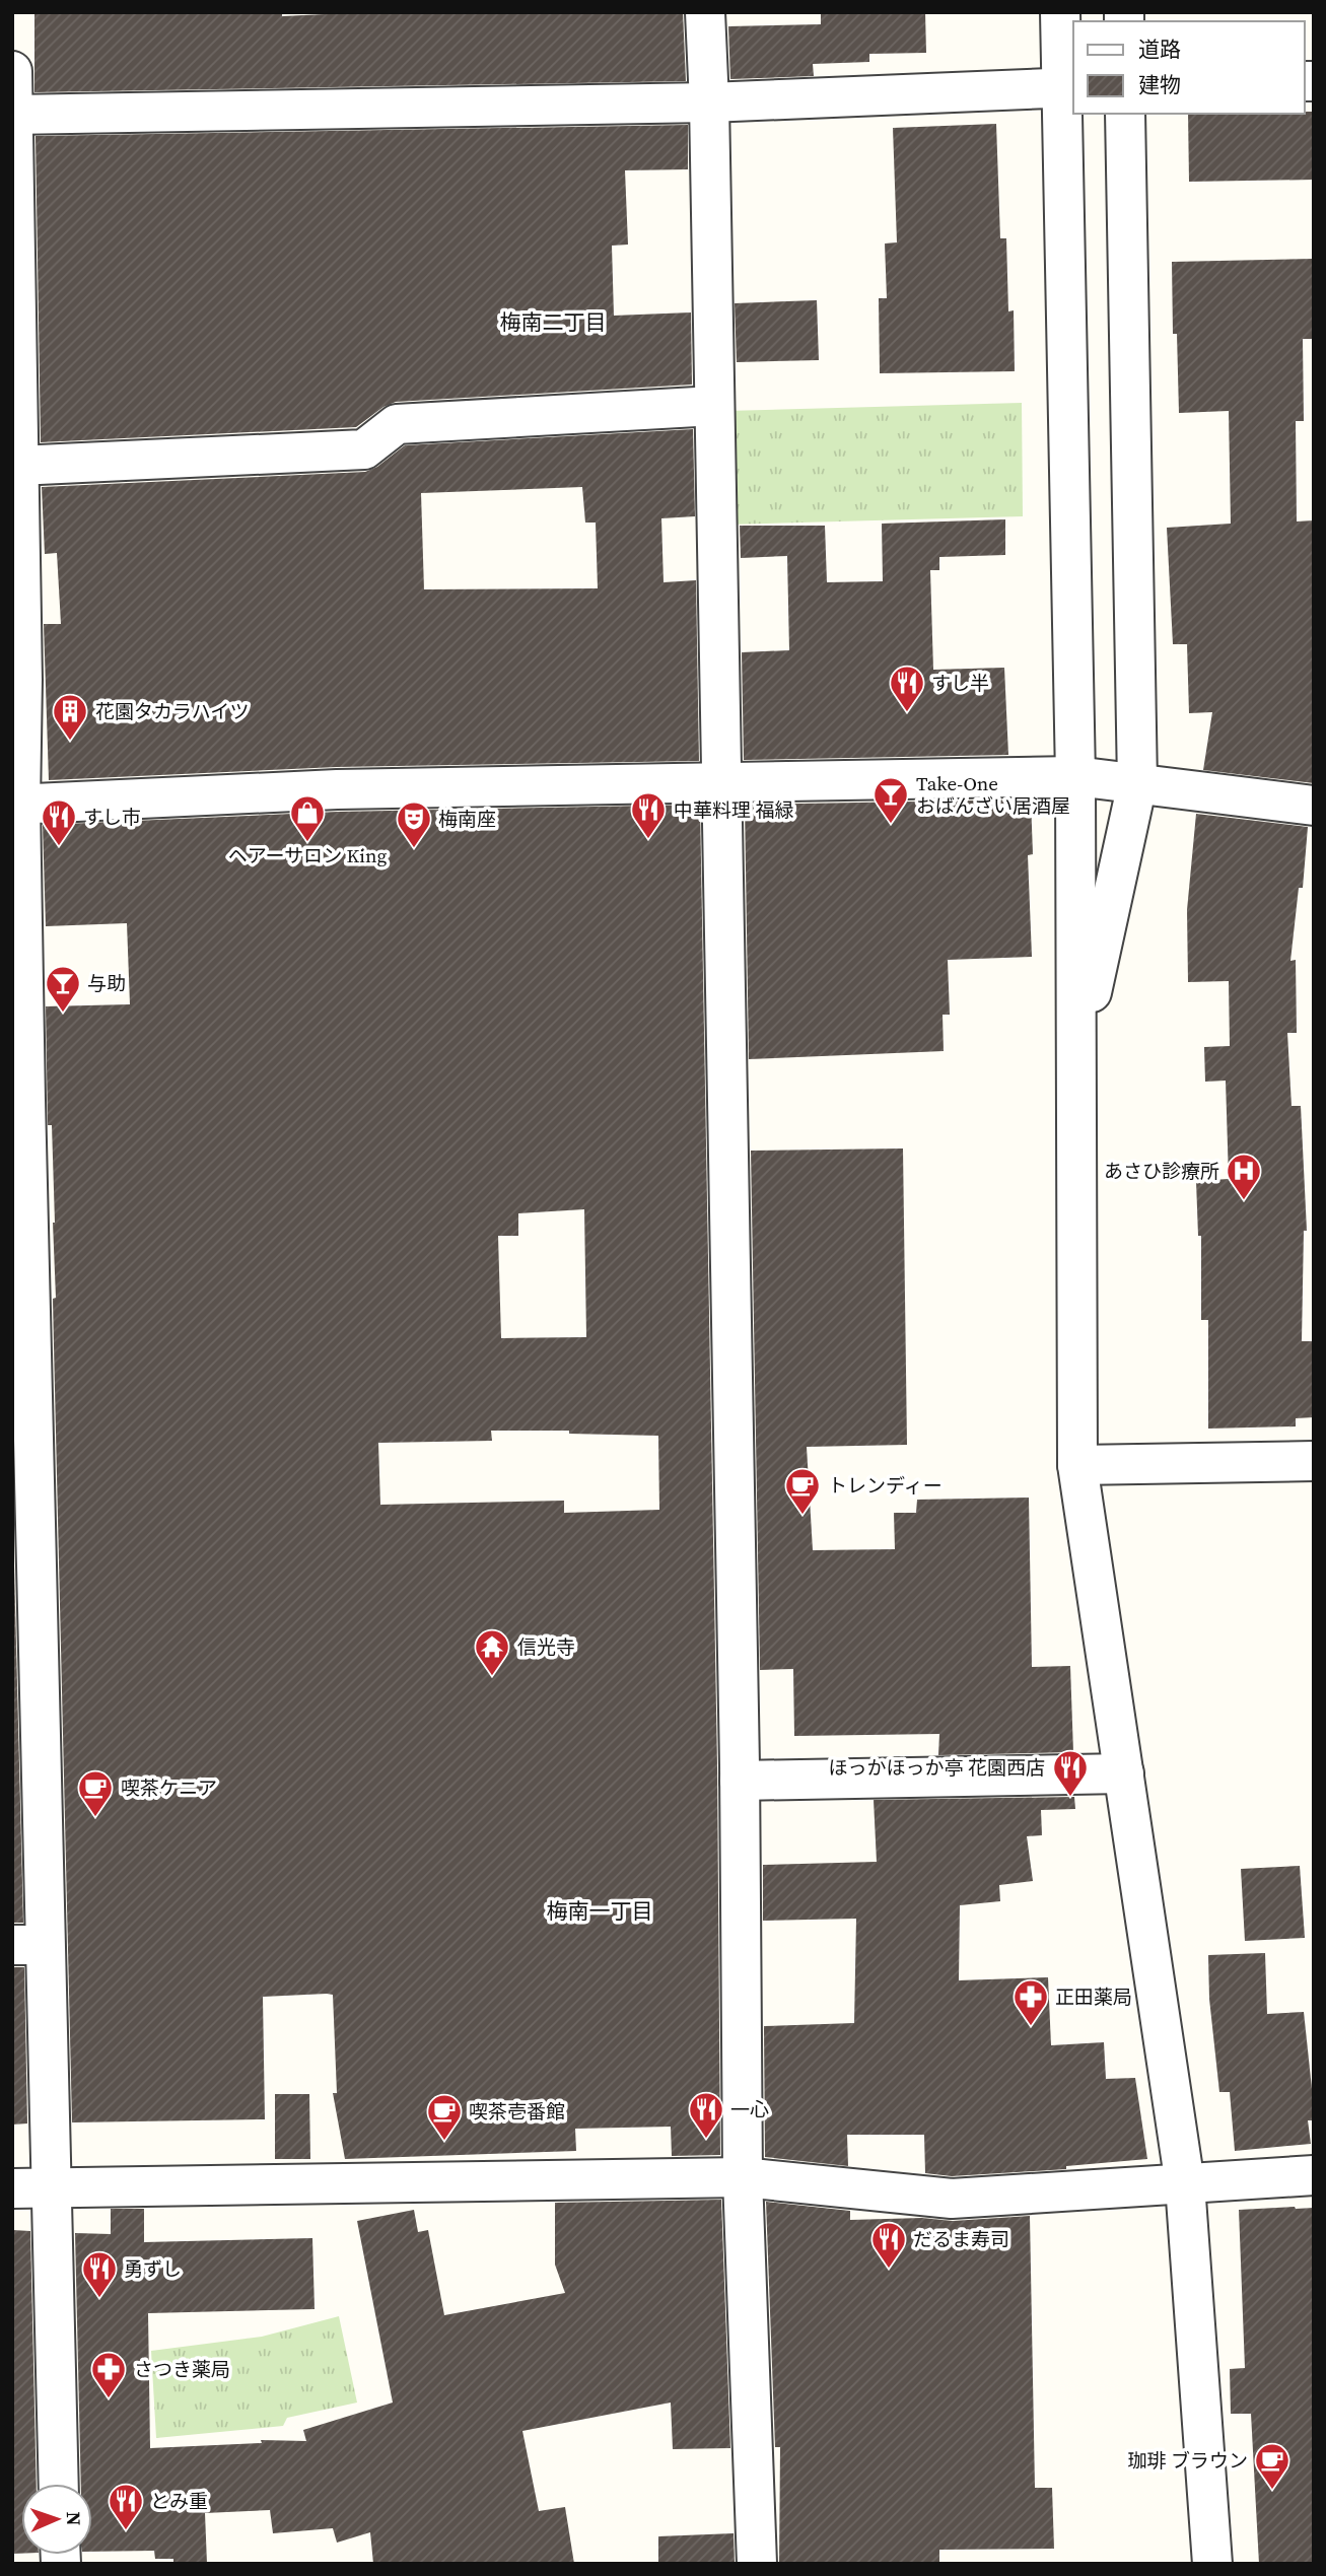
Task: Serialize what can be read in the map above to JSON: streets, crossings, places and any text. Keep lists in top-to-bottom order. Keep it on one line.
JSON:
{"districts":["梅南二丁目","梅南一丁目"],"places":{"restaurant":["すし半","中華料理 福緑","すし市","ほっかほっか亭 花園西店","一心","だるま寿司","勇ずし","とみ重"],"building":["花園タカラハイツ"],"bar":["Take-One おばんざい居酒屋","与助"],"shop":["ヘアーサロン King"],"theatre":["梅南座"],"hospital":["あさひ診療所"],"cafe":["トレンディー","喫茶ケニア","喫茶壱番館","珈琲 ブラウン"],"temple":["信光寺"],"pharmacy":["正田薬局","さつき薬局"]},"legend":["道路","建物"],"north":"right"}
